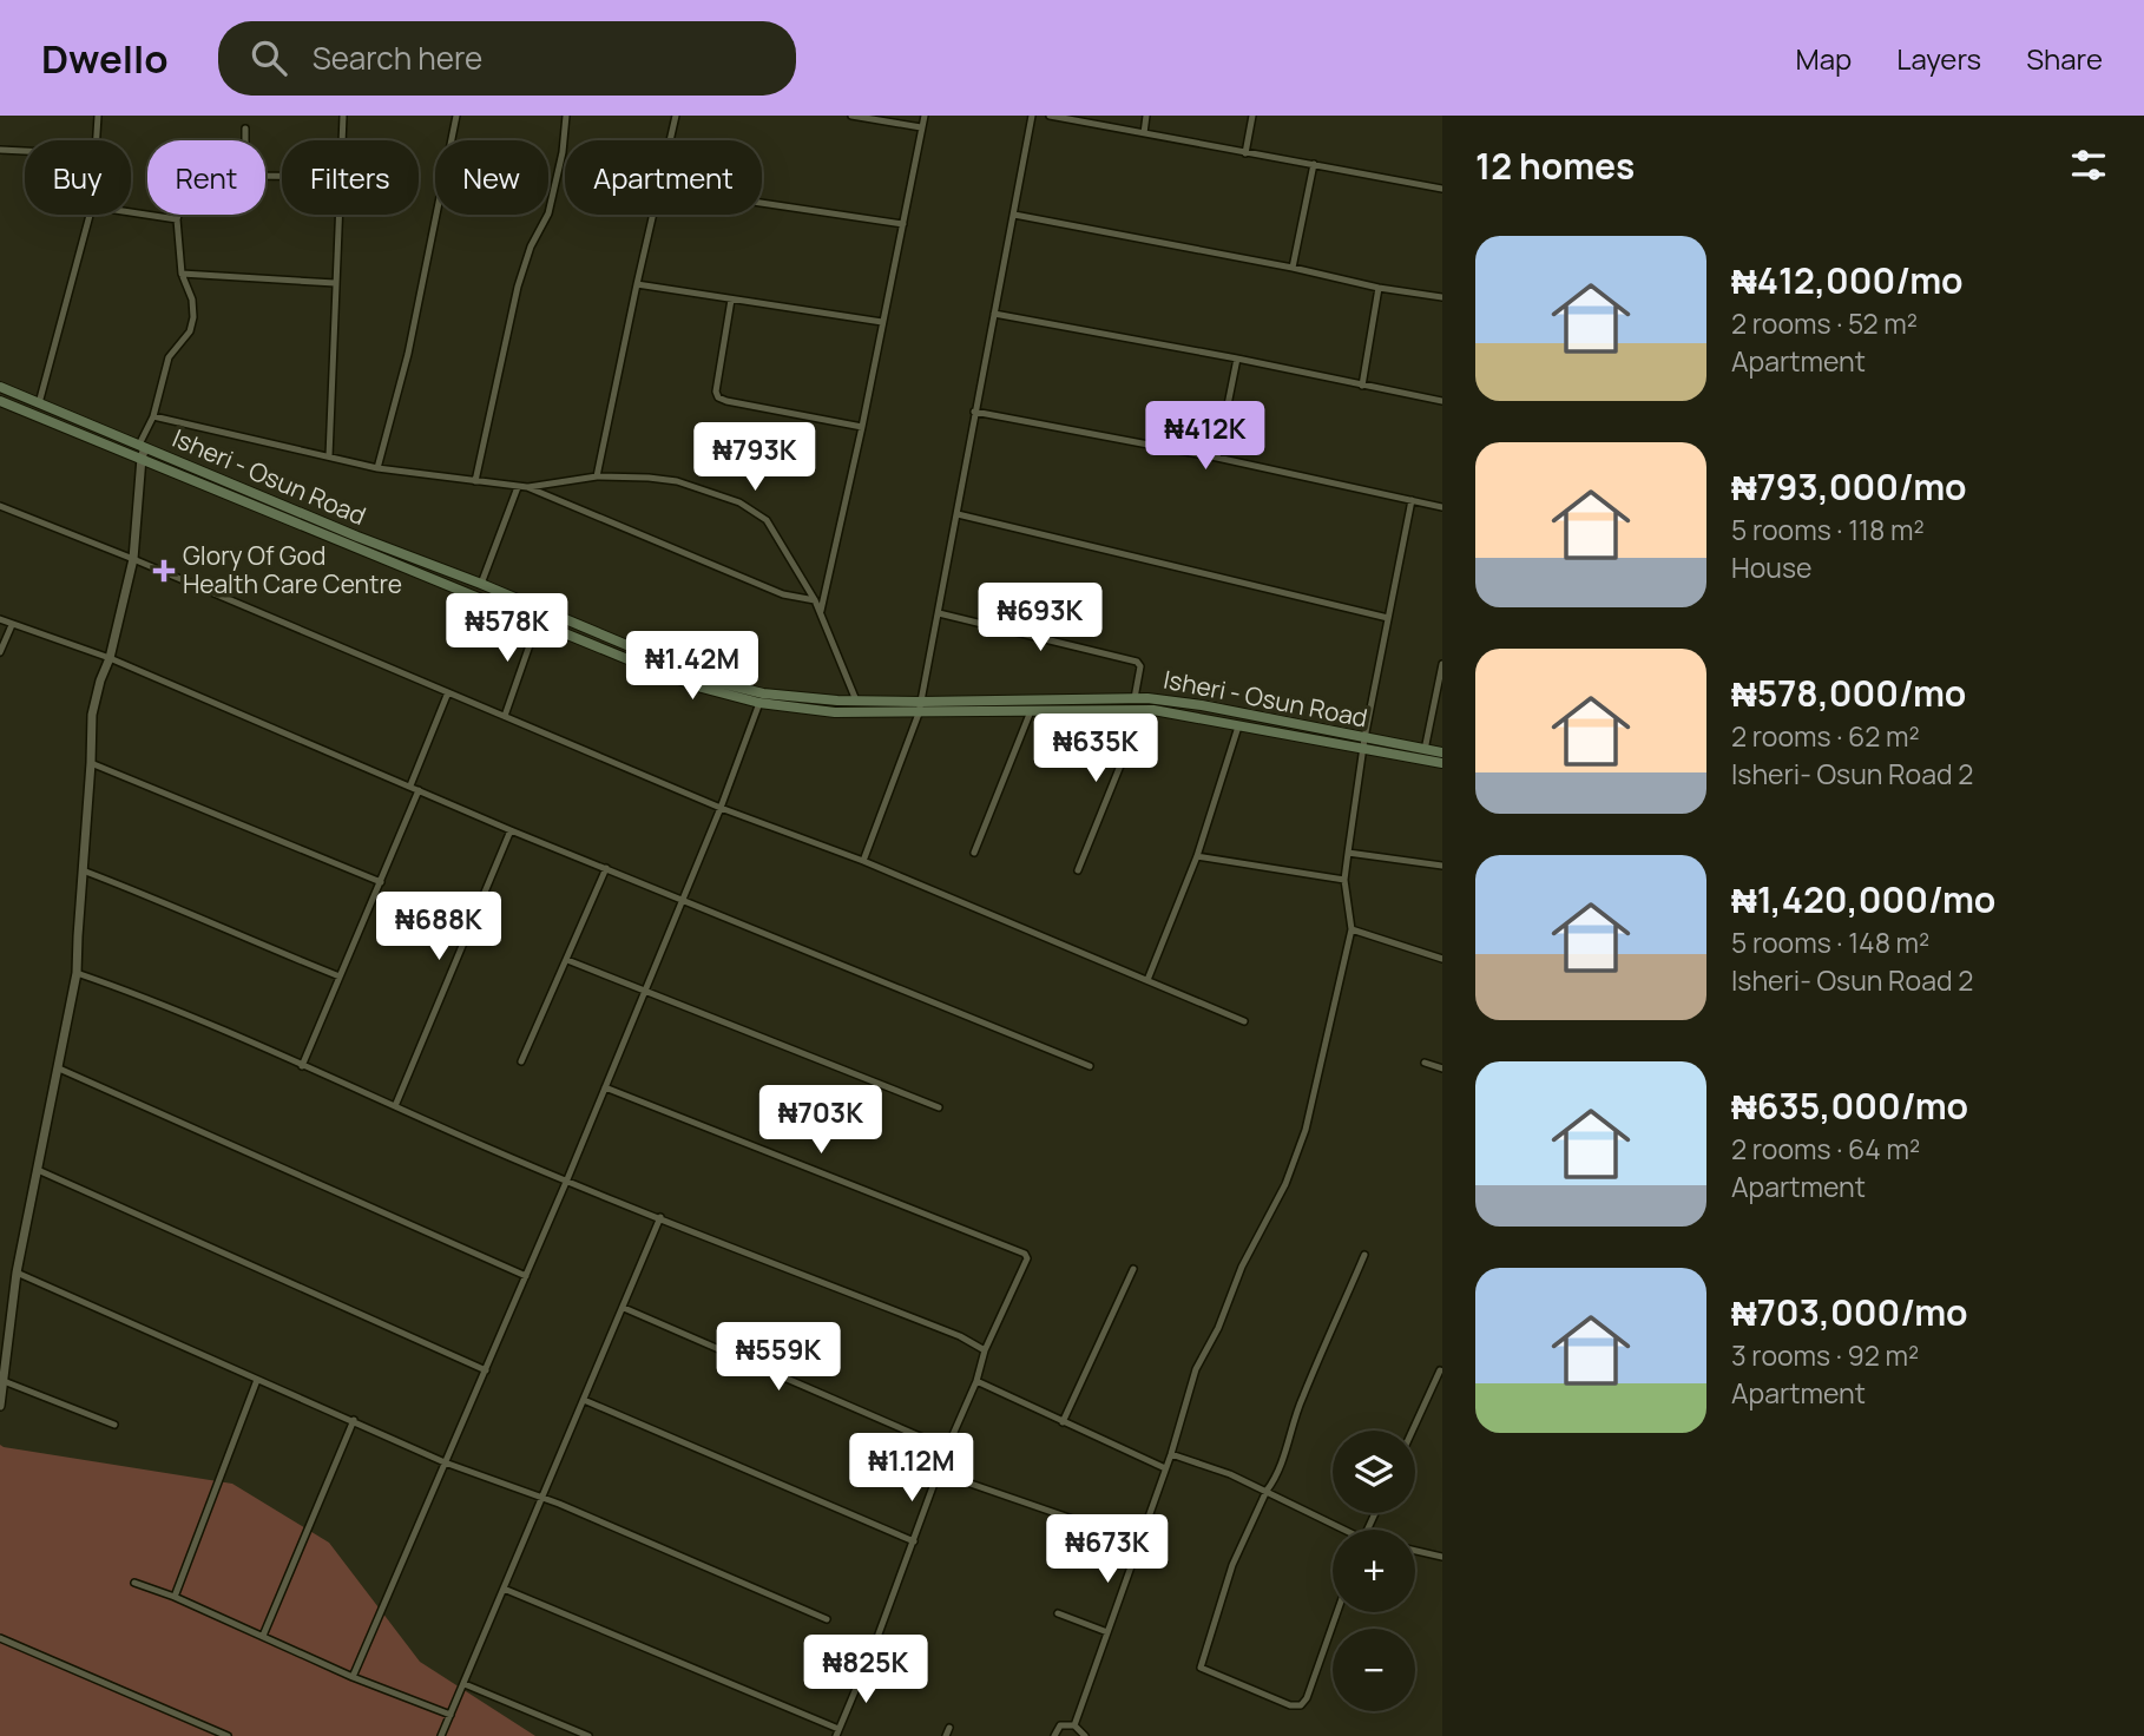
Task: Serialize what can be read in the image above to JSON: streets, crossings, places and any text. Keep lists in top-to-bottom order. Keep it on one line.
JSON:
{"streets":{"main road":["Isheri - Osun Road"]},"places":{"health":["Glory Of God Health Care Centre"]},"page":{"header":"Dwello","search":"Search here","nav":["Map","Layers","Share"],"heading":"12 homes","chip":["Buy","Rent","Filters","New","Apartment"],"list":[{"name":"₦412,000/mo","note":"2 rooms · 52 m² · Apartment"},{"name":"₦793,000/mo","note":"5 rooms · 118 m² · House"},{"name":"₦578,000/mo","note":"2 rooms · 62 m² · Isheri- Osun Road 2"},{"name":"₦1,420,000/mo","note":"5 rooms · 148 m² · Isheri- Osun Road 2"},{"name":"₦635,000/mo","note":"2 rooms · 64 m² · Apartment"},{"name":"₦703,000/mo","note":"3 rooms · 92 m² · Apartment"}],"price":["₦412K","₦793K","₦693K","₦578K","₦1.42M","₦635K","₦688K","₦703K","₦559K","₦1.12M","₦673K","₦825K"],"map_buttons":["+","−"]}}
